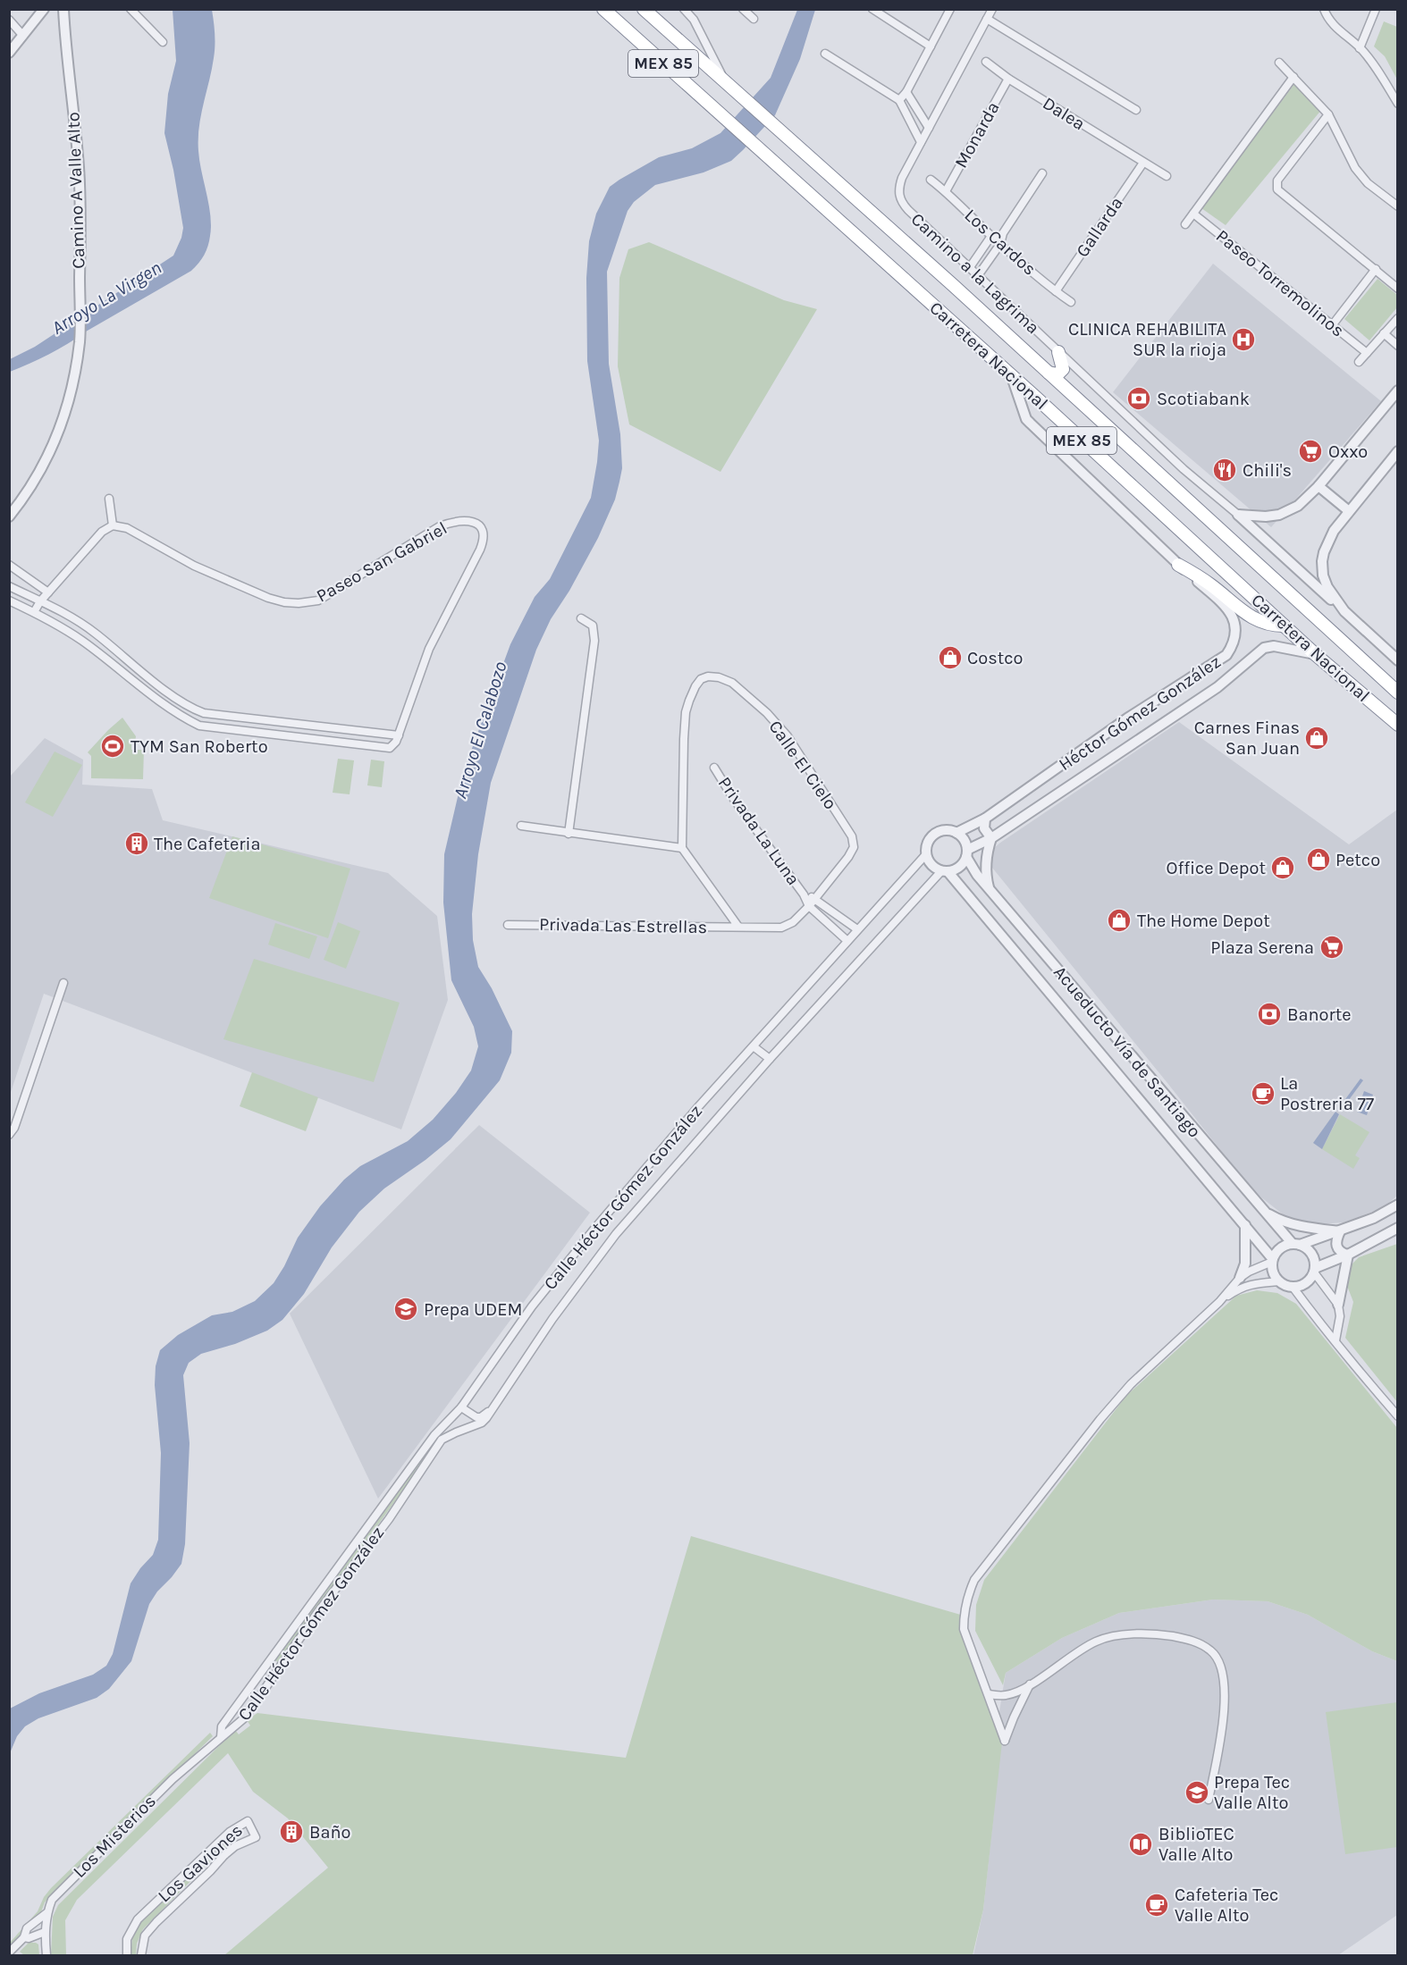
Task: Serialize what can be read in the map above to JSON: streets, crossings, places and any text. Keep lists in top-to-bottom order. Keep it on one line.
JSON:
{"streets":{"highway":["MEX 85","Carretera Nacional"],"street":["Dalea","Monarda","Camino A Valle Alto","Gallarda","Los Cardos","Camino a la Lagrima","Paseo Torremolinos","Paseo San Gabriel","Héctor Gómez González","Calle El Cielo","Privada La Luna","Privada Las Estrellas","Acueducto Vía de Santiago","Calle Héctor Gómez González","Los Misterios","Los Gaviones"]},"crossings":[["Dalea","Monarda"],["Dalea","Gallarda"],["Monarda","Los Cardos"],["Gallarda","Los Cardos"],["Carretera Nacional","Héctor Gómez González"],["Héctor Gómez González","Acueducto Vía de Santiago"],["Héctor Gómez González","Calle Héctor Gómez González"],["Calle El Cielo","Privada La Luna"],["Calle El Cielo","Privada Las Estrellas"],["Acueducto Vía de Santiago","Calle Héctor Gómez González"],["Calle Héctor Gómez González","Los Misterios"]],"water":["Arroyo La Virgen","Arroyo El Calabozo"],"places":{"hospital":["CLINICA REHABILITA SUR la rioja"],"bank":["Scotiabank","Banorte"],"supermarket":["Oxxo","Plaza Serena"],"restaurant":["Chili's"],"shop":["Costco","Carnes Finas San Juan","Petco","Office Depot","The Home Depot"],"sports":["TYM San Roberto"],"building":["The Cafeteria","Baño"],"cafe":["La Postreria 77","Cafeteria Tec Valle Alto"],"school or university":["Prepa UDEM","Prepa Tec Valle Alto"],"library":["BiblioTEC Valle Alto"]}}
